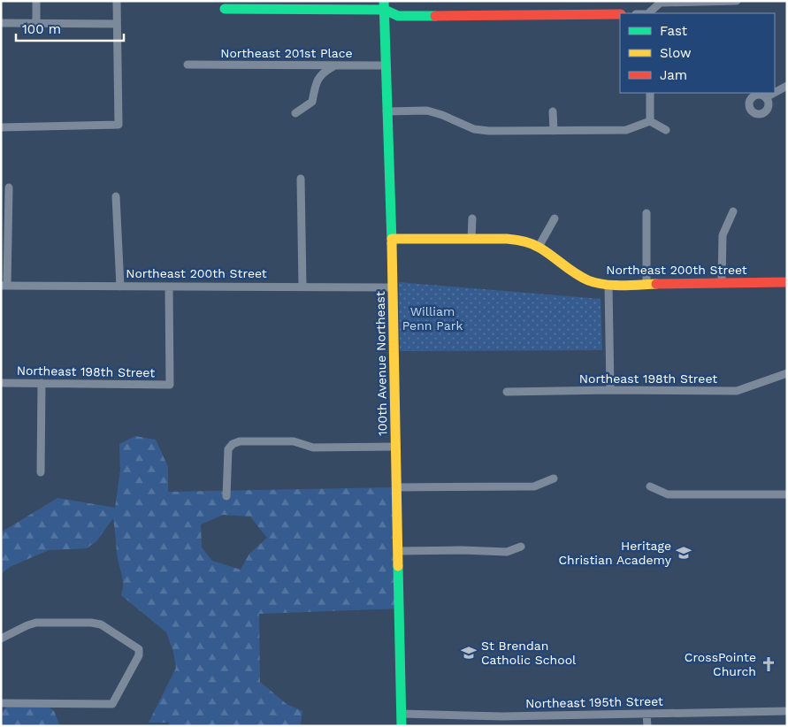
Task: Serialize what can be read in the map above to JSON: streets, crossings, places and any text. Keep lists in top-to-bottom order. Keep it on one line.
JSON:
{"streets":{"street":["Northeast 201st Place","Northeast 200th Street","100th Avenue Northeast","Northeast 198th Street","Northeast 195th Street"]},"crossings":[["Northeast 201st Place","100th Avenue Northeast"],["Northeast 200th Street","100th Avenue Northeast"],["Northeast 200th Street","Northeast 198th Street"],["100th Avenue Northeast","Northeast 195th Street"]],"parks":["William Penn Park"],"places":{"school or university":["Heritage Christian Academy","St Brendan Catholic School"],"church":["CrossPointe Church"]},"legend":["Fast","Slow","Jam"],"scale_bar":"100 m"}
